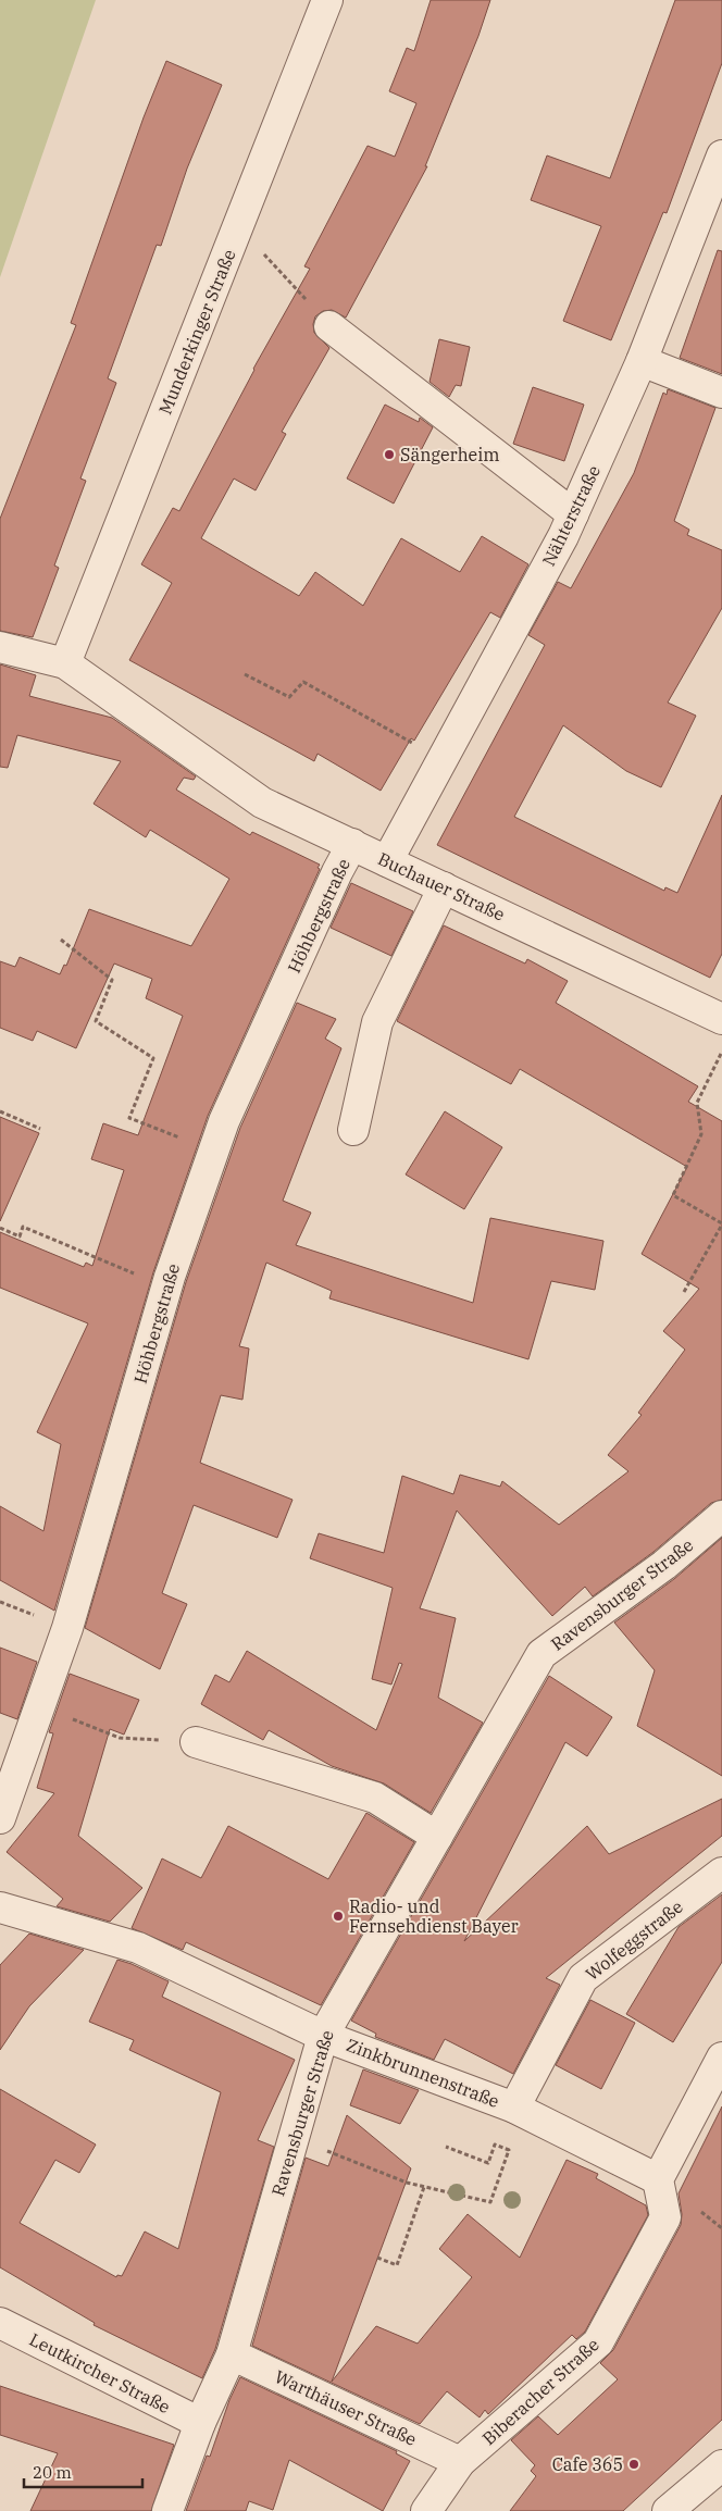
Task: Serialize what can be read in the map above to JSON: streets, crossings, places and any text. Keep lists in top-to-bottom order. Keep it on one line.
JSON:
{"streets":{"street":["Munderkinger Straße","Nähterstraße","Buchauer Straße","Höhbergstraße","Ravensburger Straße","Wolfeggstraße","Zinkbrunnenstraße","Leutkircher Straße","Biberacher Straße","Warthäuser Straße"]},"crossings":[["Munderkinger Straße","Buchauer Straße"],["Nähterstraße","Buchauer Straße"],["Buchauer Straße","Höhbergstraße"],["Ravensburger Straße","Zinkbrunnenstraße"],["Ravensburger Straße","Leutkircher Straße"],["Ravensburger Straße","Warthäuser Straße"],["Wolfeggstraße","Zinkbrunnenstraße"],["Zinkbrunnenstraße","Biberacher Straße"],["Biberacher Straße","Warthäuser Straße"]],"places":["Sängerheim","Radio- und Fernsehdienst Bayer","Cafe 365"],"scale_bar":"20 m"}
